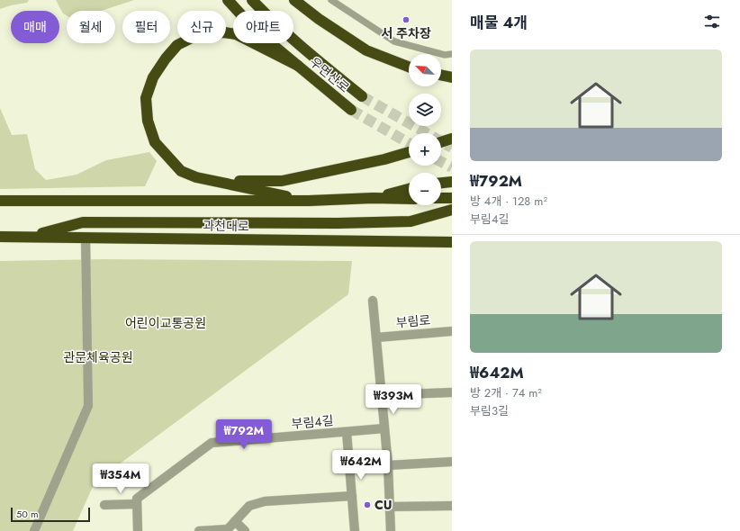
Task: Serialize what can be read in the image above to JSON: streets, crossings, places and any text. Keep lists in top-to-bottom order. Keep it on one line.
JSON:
{"streets":{"highway":["우면산로","과천대로"],"street":["부림로","부림4길"]},"parks":["어린이교통공원","관문체육공원"],"places":["서 주차장","CU"],"scale_bar":"50 m","north":"top left","page":{"heading":"매물 4개","chip":["매매","월세","필터","신규","아파트"],"list":[{"name":"₩792M","note":"방 4개 · 128 m² · 부림4길"},{"name":"₩642M","note":"방 2개 · 74 m² · 부림3길"}],"map_buttons":["+","−"],"price":["₩393M","₩792M","₩642M","₩354M"],"scale":"50 m"}}
